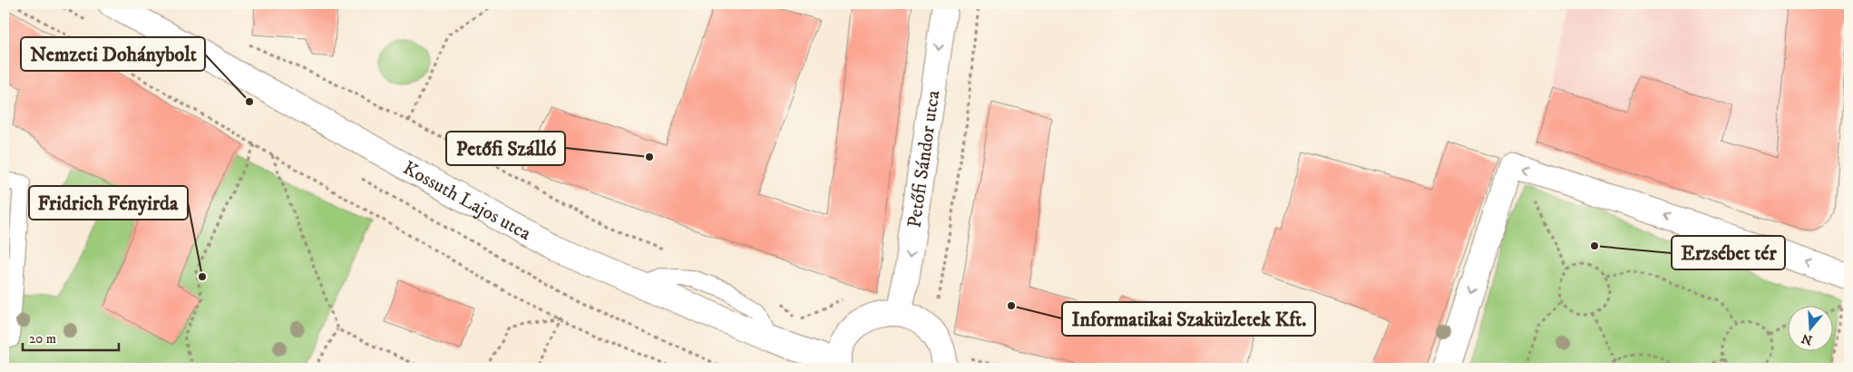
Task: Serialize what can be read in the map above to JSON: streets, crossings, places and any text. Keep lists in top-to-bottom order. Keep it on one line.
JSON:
{"streets":{"street":["Petőfi Sándor utca","Kossuth Lajos utca"]},"one_way":["Petőfi Sándor utca"],"places":["Nemzeti Dohánybolt","Petőfi Szálló","Erzsébet tér","Fridrich Fényirda","Informatikai Szaküzletek Kft."],"scale_bar":"20 m","north":"bottom"}
